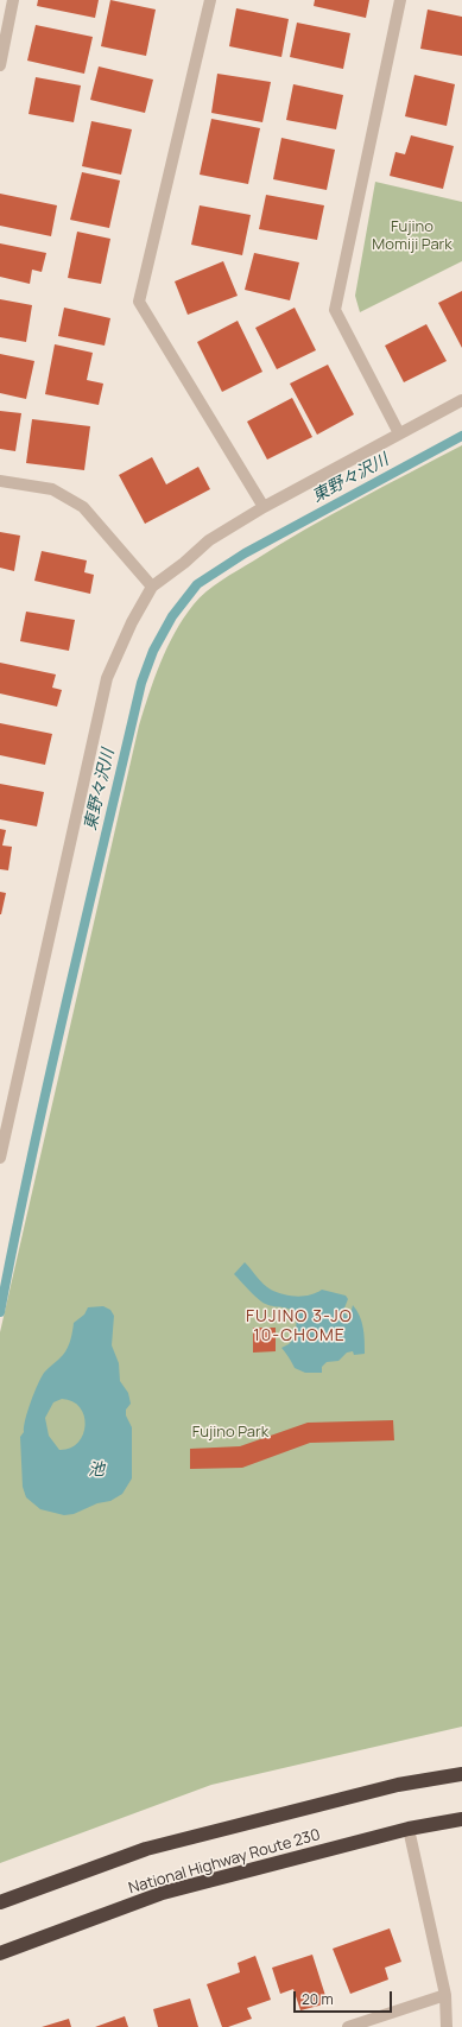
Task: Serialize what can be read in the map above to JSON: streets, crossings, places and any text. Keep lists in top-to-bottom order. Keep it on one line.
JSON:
{"streets":{"highway":["National Highway Route 230"]},"districts":["FUJINO 3-JO 10-CHOME"],"water":["東野々沢川","池"],"parks":["Fujino Momiji Park","Fujino Park"],"scale_bar":"20 m"}
